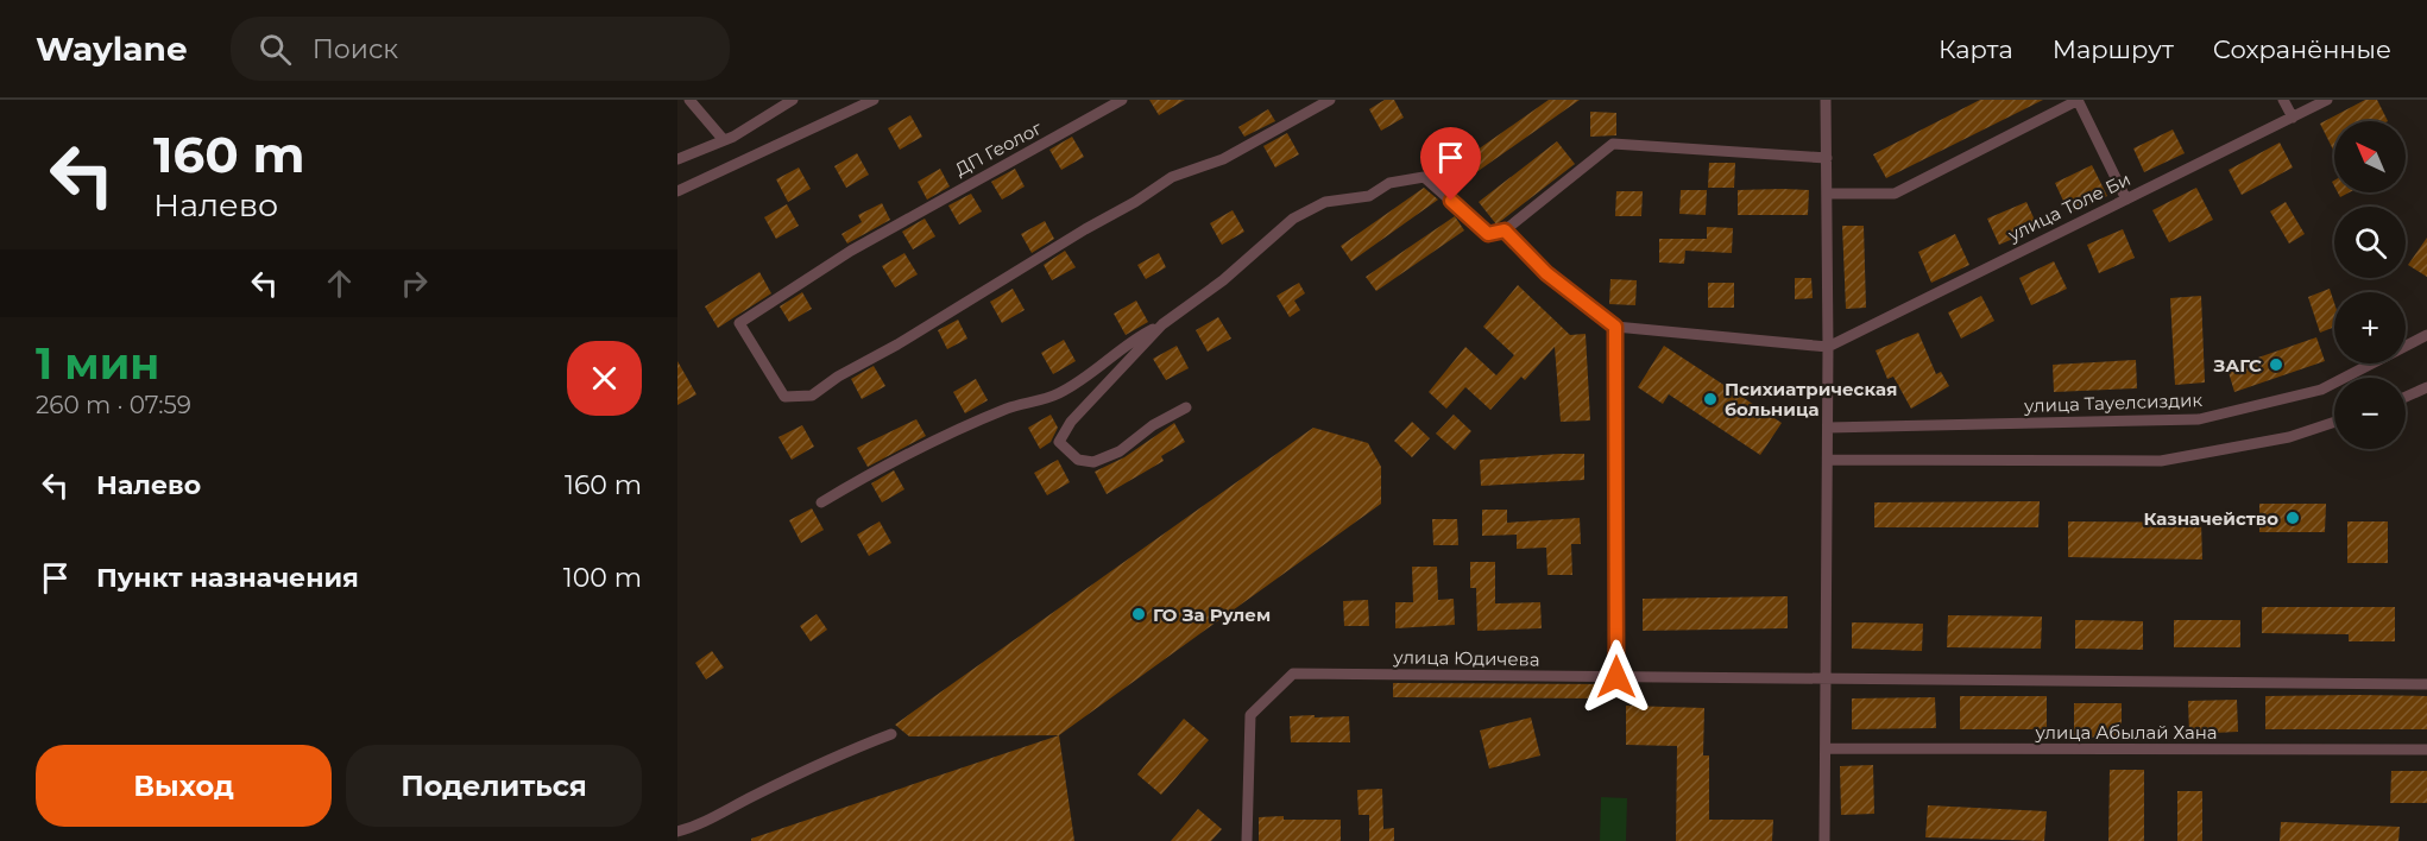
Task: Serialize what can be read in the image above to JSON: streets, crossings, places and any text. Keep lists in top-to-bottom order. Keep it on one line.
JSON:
{"streets":{"street":["ДП Геолог","улица Толе Би","улица Тауелсиздик","улица Юдичева","улица Абылай Хана"]},"places":["ЗАГС","Психиатрическая больница","Казначейство","ГО За Рулем"],"north":"top left","page":{"header":"Waylane","search":"Поиск","nav":["Карта","Маршрут","Сохранённые"],"turn":["160 m","Налево"],"map_buttons":["+","−"],"heading":["1 мин","260 m · 07:59"],"list":[{"name":"Налево","value":"160 m"},{"name":"Пункт назначения","value":"100 m"}],"buttons":["Выход","Поделиться"]}}
